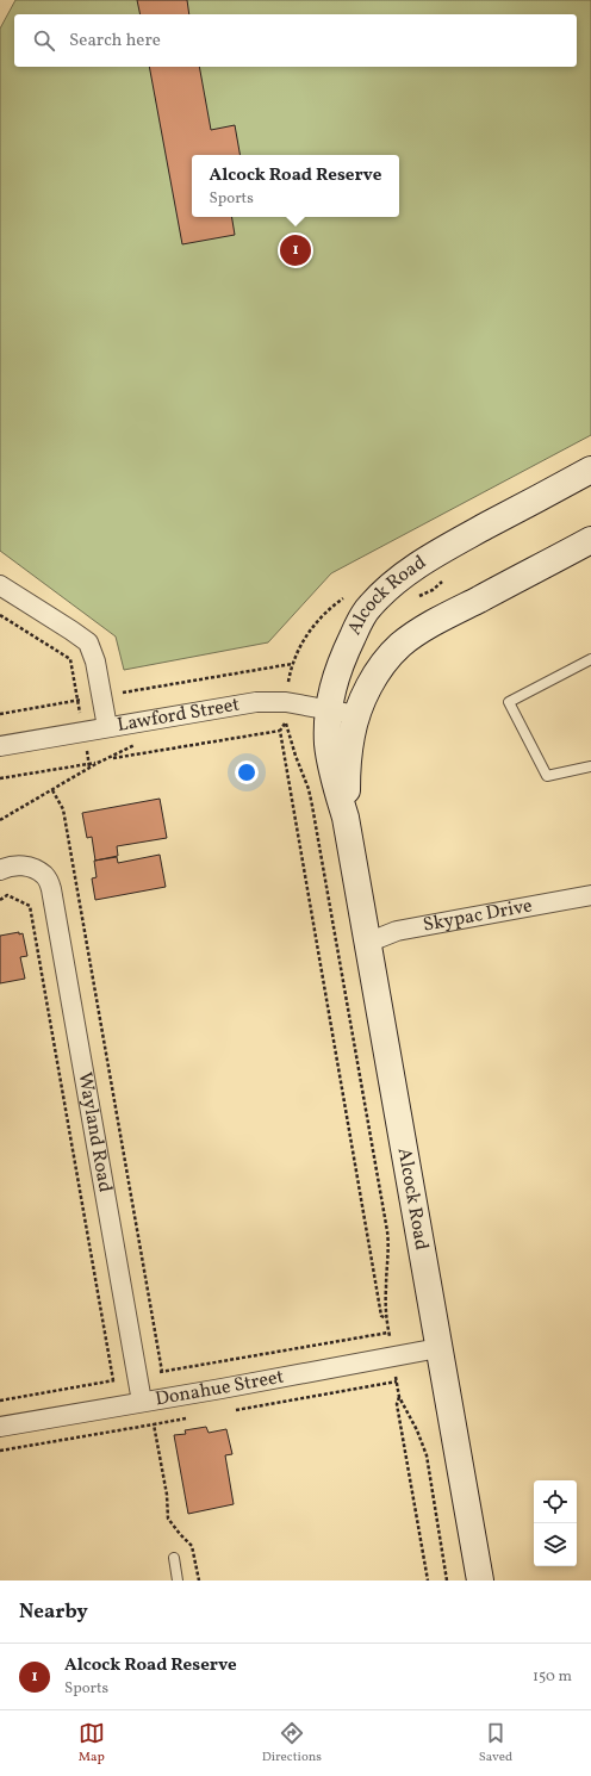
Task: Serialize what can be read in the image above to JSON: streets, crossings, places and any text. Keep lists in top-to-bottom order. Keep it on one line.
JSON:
{"streets":{"street":["Alcock Road","Lawford Street","Skypac Drive","Wayland Road","Donahue Street"]},"crossings":[["Alcock Road","Lawford Street"],["Alcock Road","Skypac Drive"],["Alcock Road","Donahue Street"],["Wayland Road","Donahue Street"]],"page":{"search":"Search here","popup":["Alcock Road Reserve","Sports"],"pins":"1","heading":"Nearby","list":[{"mark":"1","name":"Alcock Road Reserve","note":"Sports","value":"150 m"}],"nav":["Map","Directions","Saved"]}}
